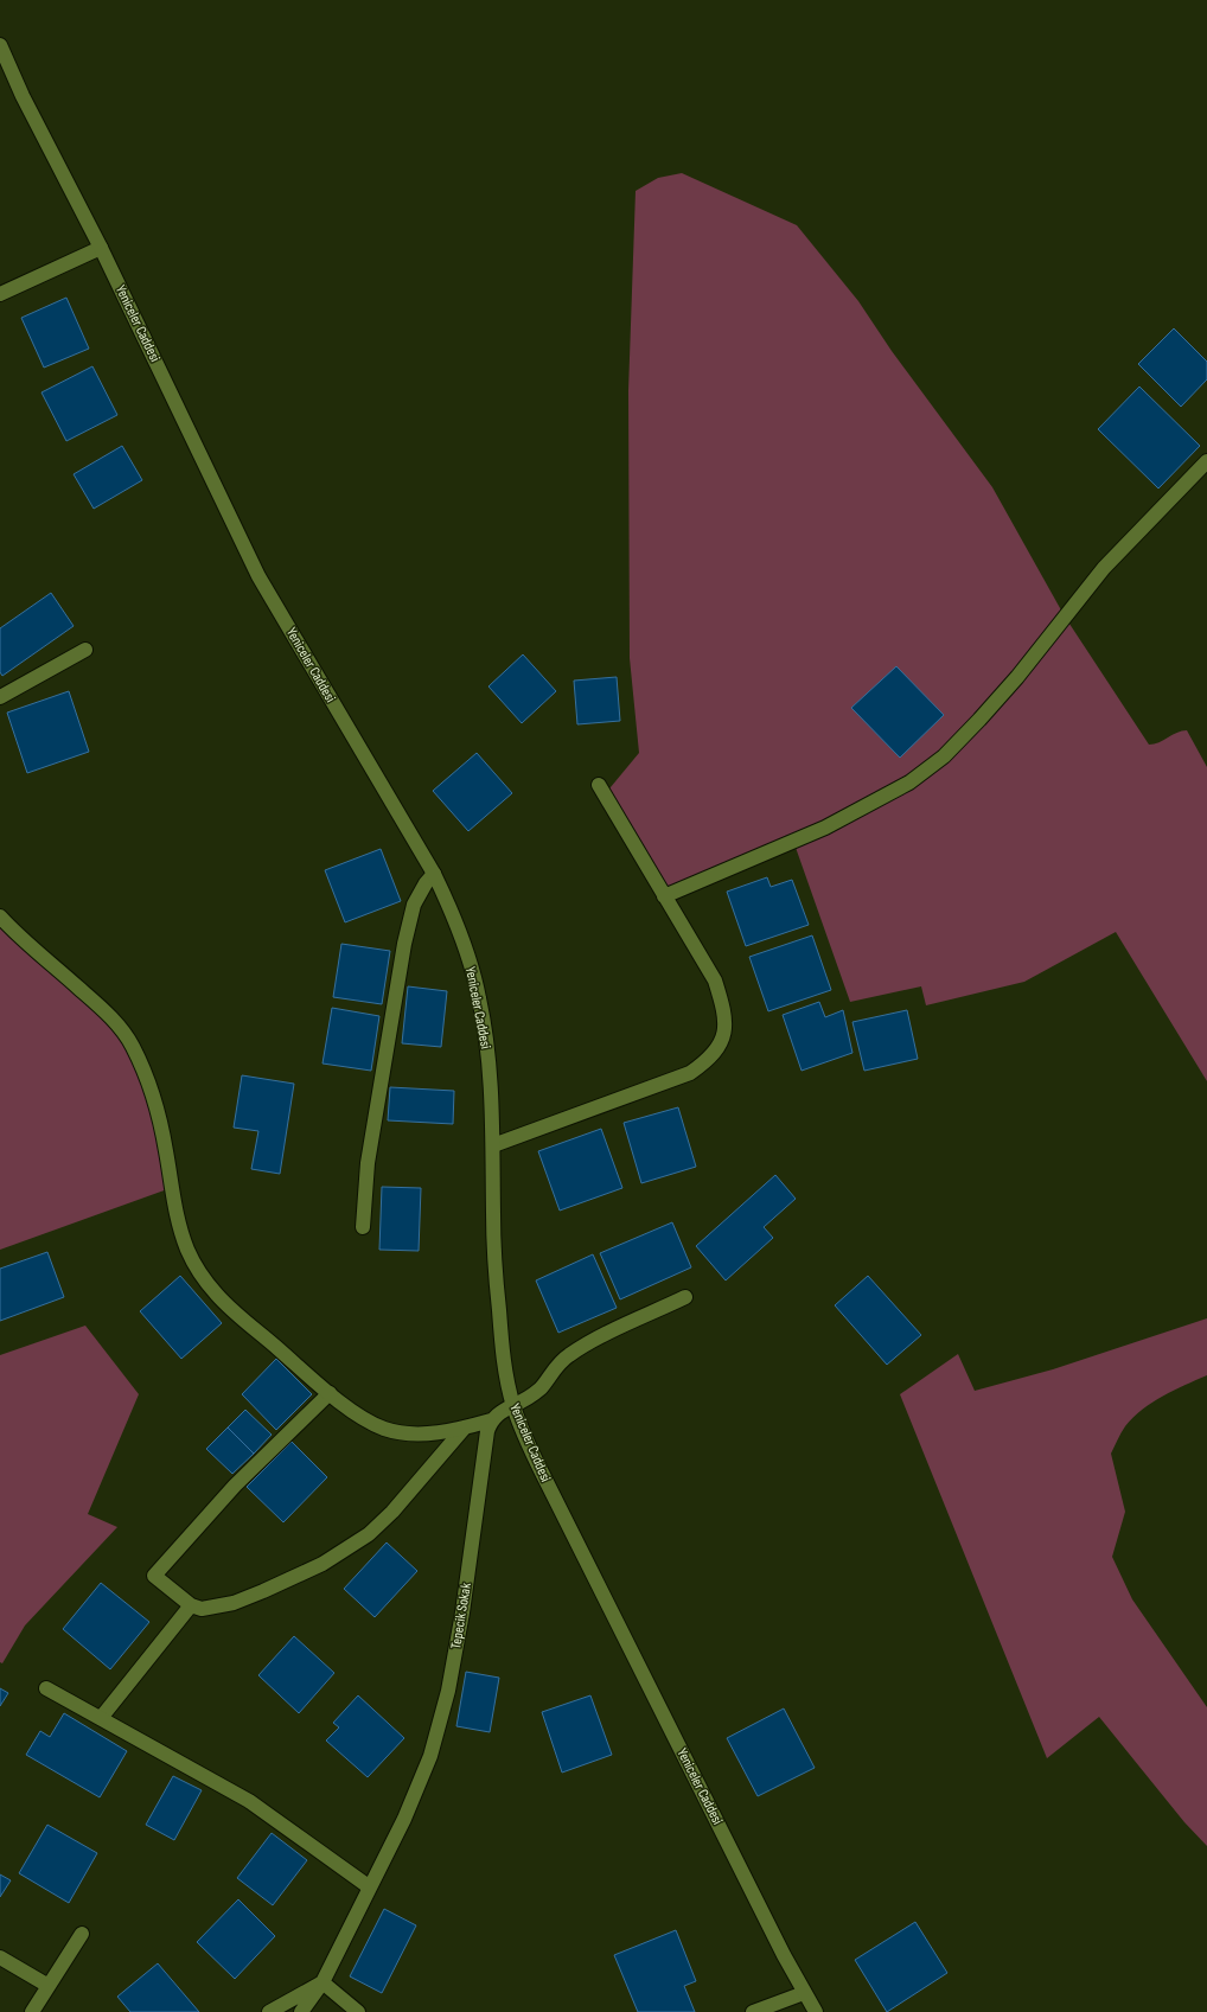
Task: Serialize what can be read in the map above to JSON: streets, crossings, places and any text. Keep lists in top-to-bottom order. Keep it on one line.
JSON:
{"streets":{"street":["Yeniceler Caddesi","Tepecik Sokak"]}}
